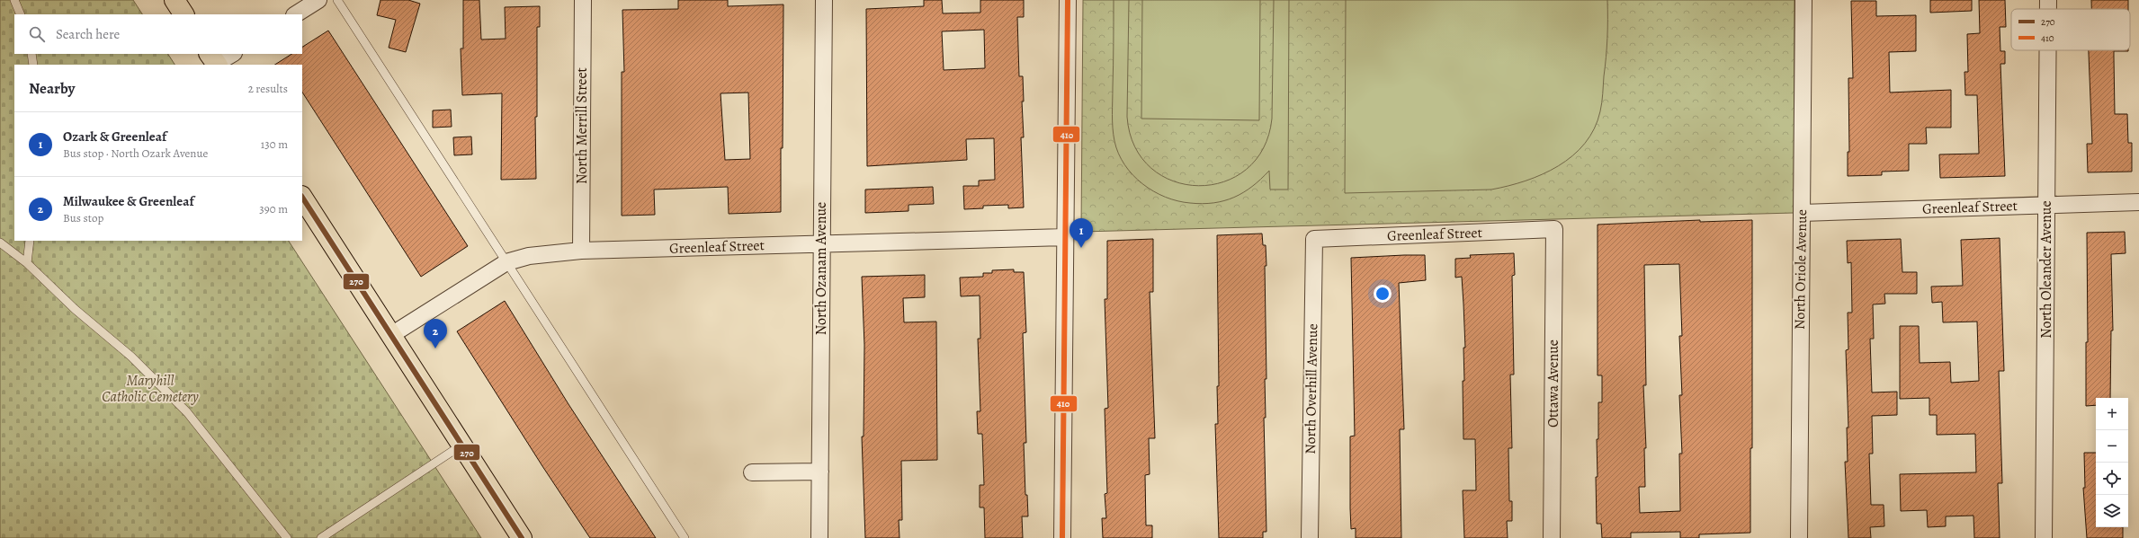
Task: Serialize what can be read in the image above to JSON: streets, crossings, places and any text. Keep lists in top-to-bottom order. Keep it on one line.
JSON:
{"streets":{"street":["North Merrill Street","Greenleaf Street","North Ozanam Avenue","North Oriole Avenue","North Oleander Avenue","Ottawa Avenue","North Overhill Avenue"]},"crossings":[["North Merrill Street","Greenleaf Street"],["Greenleaf Street","North Ozanam Avenue"],["Greenleaf Street","North Oriole Avenue"],["Greenleaf Street","North Oleander Avenue"],["Greenleaf Street","Ottawa Avenue"],["Greenleaf Street","North Overhill Avenue"]],"parks":["Maryhill Catholic Cemetery"],"lines":["transit line 410","transit line 270"],"legend":["270","410"],"page":{"search":"Search here","heading":["Nearby","2 results"],"list":[{"mark":"1","name":"Ozark & Greenleaf","note":"Bus stop · North Ozark Avenue","value":"130 m"},{"mark":"2","name":"Milwaukee & Greenleaf","note":"Bus stop","value":"390 m"}],"pins":["1","2"],"map_buttons":["+","−"]}}
